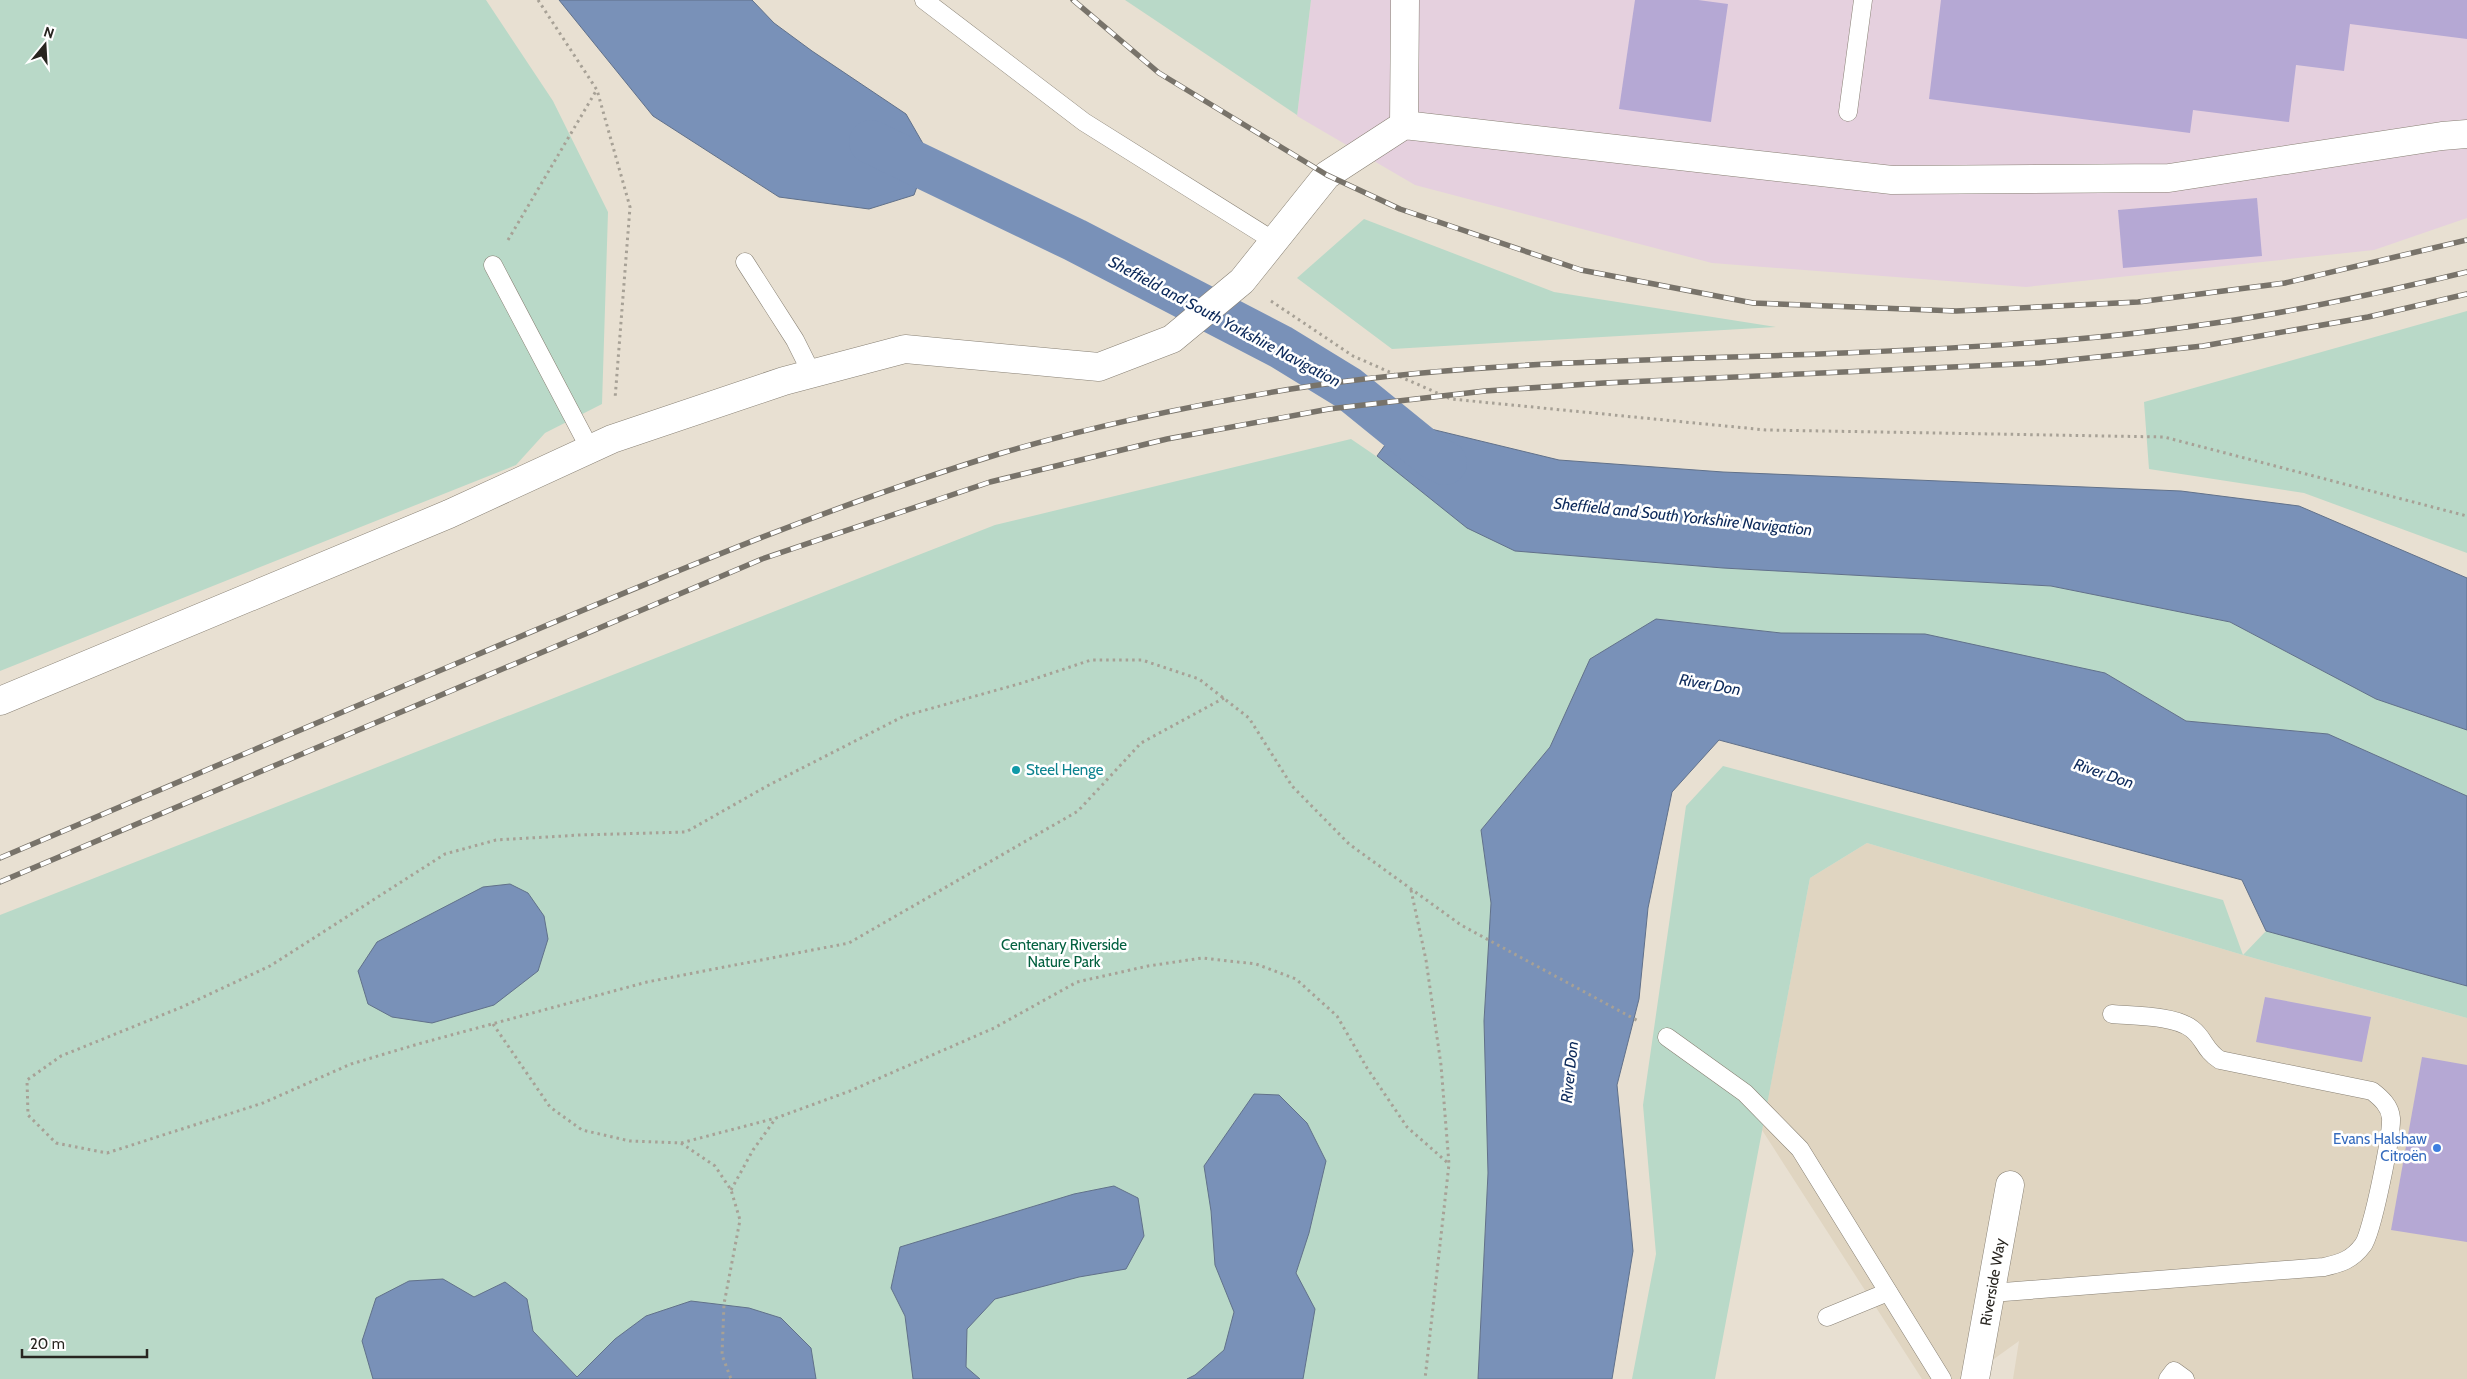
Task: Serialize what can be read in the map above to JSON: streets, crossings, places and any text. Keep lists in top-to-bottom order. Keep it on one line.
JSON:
{"streets":{"street":["Riverside Way"]},"water":["Sheffield and South Yorkshire Navigation","River Don"],"parks":["Centenary Riverside Nature Park"],"places":["Steel Henge","Evans Halshaw Citroën"],"scale_bar":"20 m","north":"top"}
